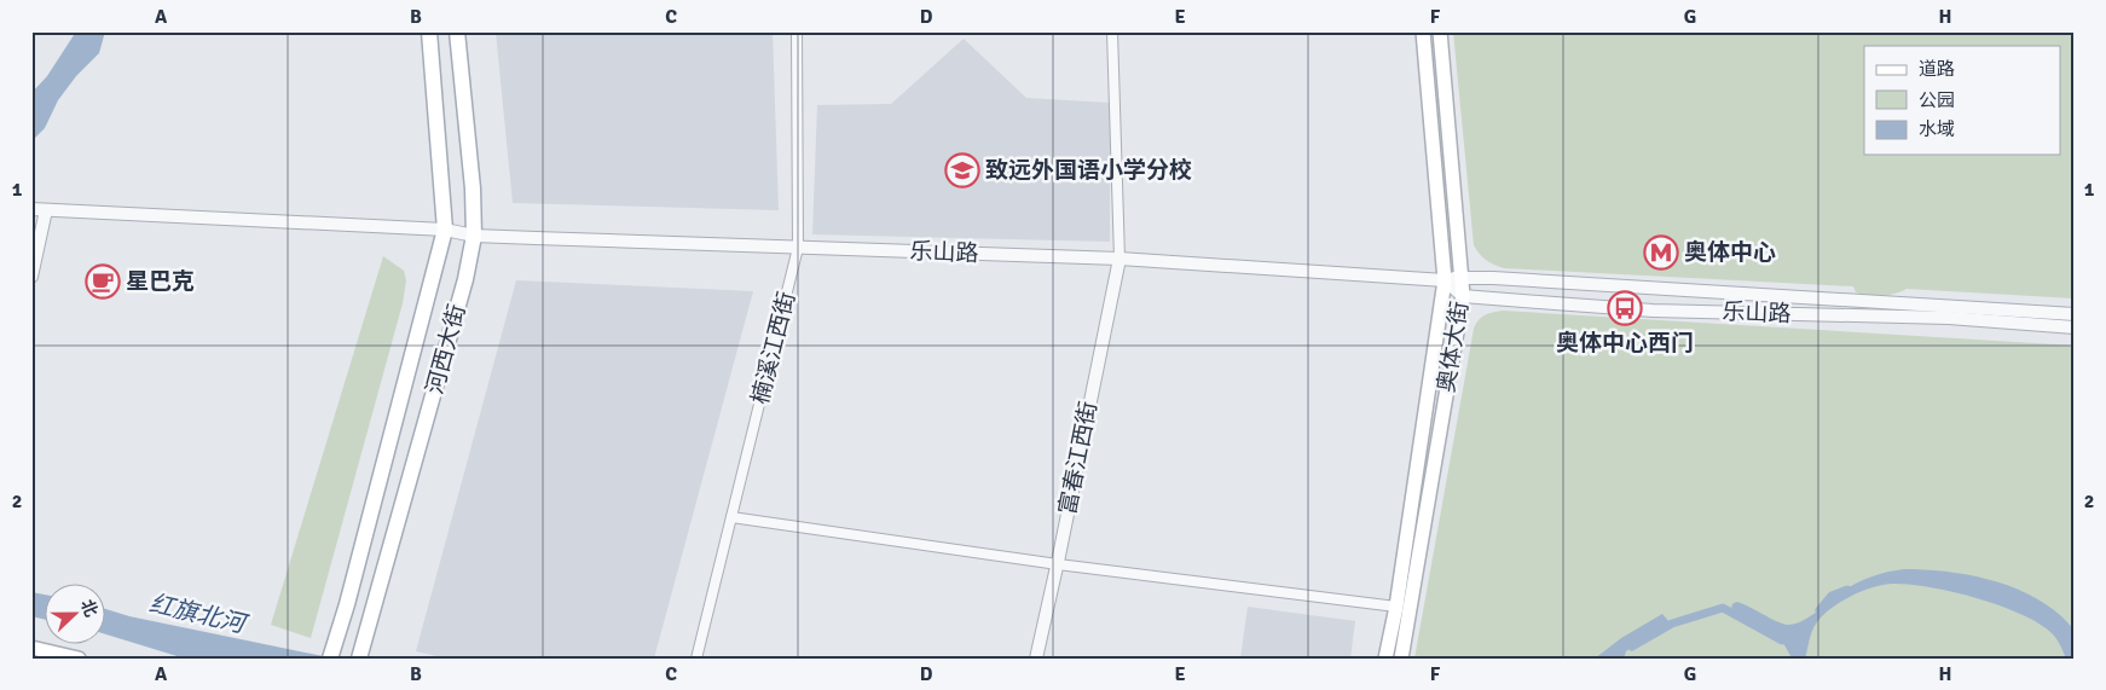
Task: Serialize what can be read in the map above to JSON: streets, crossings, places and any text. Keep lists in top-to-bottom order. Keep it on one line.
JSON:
{"streets":{"main road":["奥体大街","河西大街"],"street":["乐山路","楠溪江西街","富春江西街"]},"crossings":[["乐山路","奥体大街"],["乐山路","楠溪江西街"],["乐山路","河西大街"],["乐山路","富春江西街"]],"water":["红旗北河"],"places":{"school or university":["致远外国语小学分校"],"metro station":["奥体中心"],"cafe":["星巴克"],"bus stop":["奥体中心西门"]},"legend":["道路","公园","水域"],"north":"right","grid":{"columns":["A","B","C","D","E","F","G","H"],"rows":["1","2"]}}
